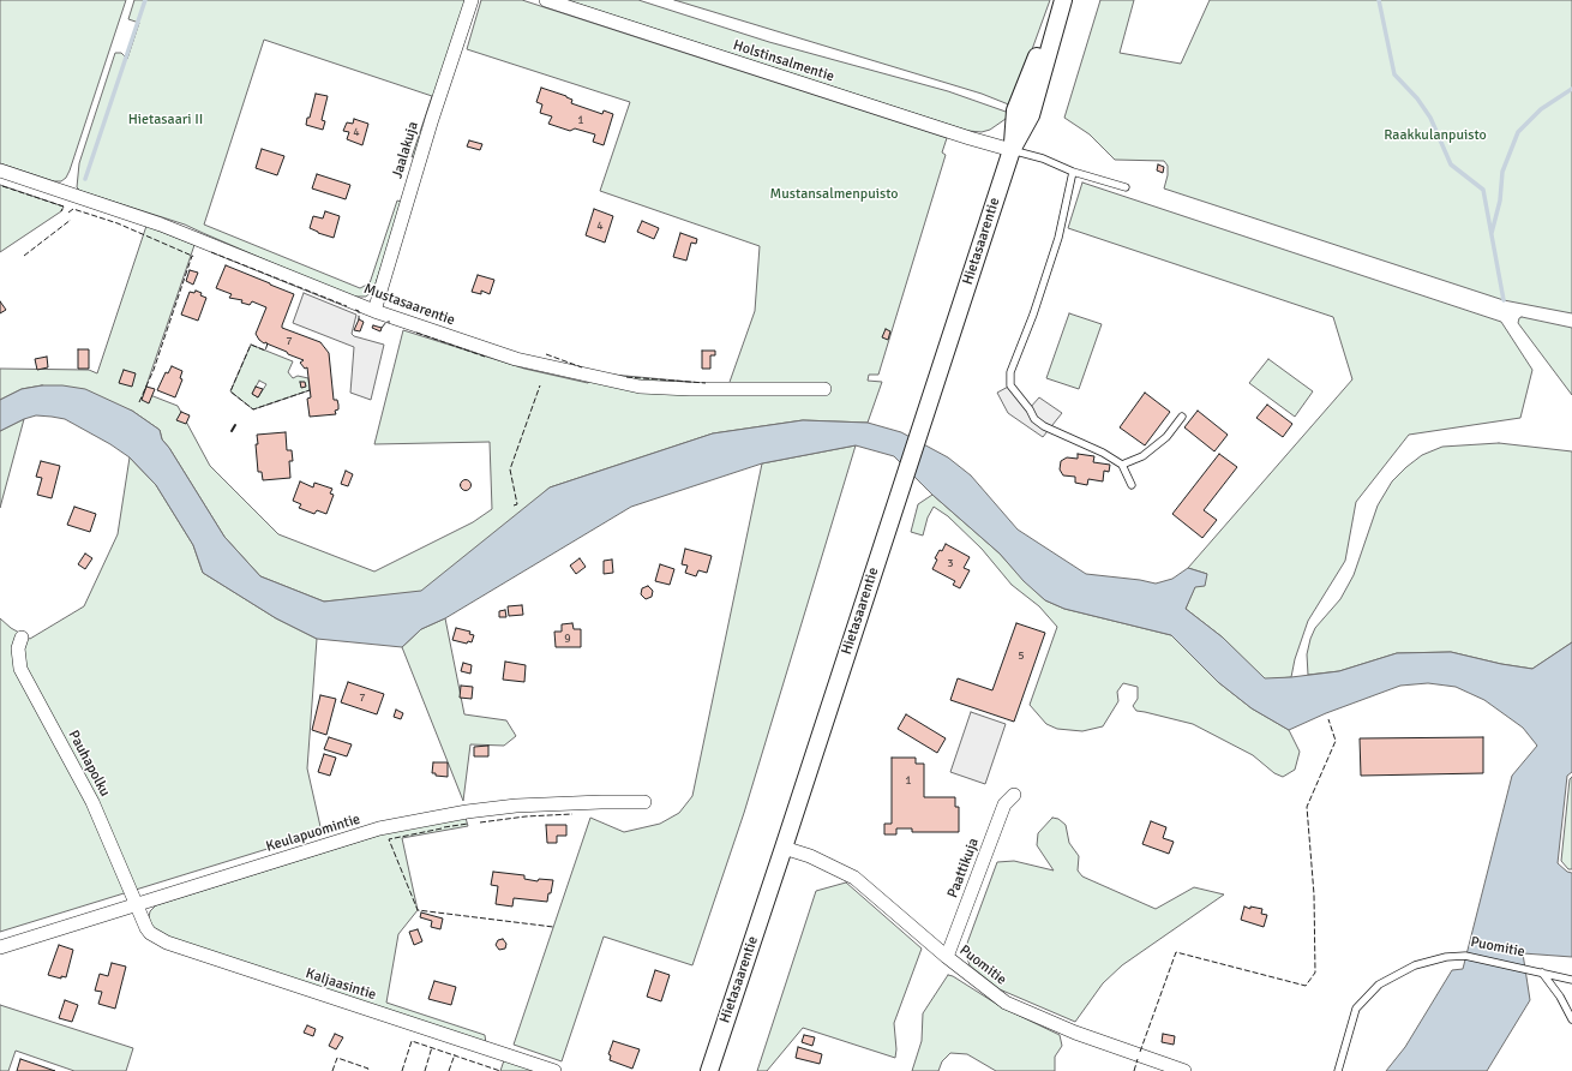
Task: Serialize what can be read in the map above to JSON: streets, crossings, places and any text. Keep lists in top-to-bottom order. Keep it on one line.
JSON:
{"streets":{"street":["Holstinsalmentie","Jaalakuja","Hietasaarentie","Mustasaarentie","Pauhapolku","Keulapuomintie","Paattikuja","Puomitie","Kaljaasintie"]},"crossings":[["Holstinsalmentie","Hietasaarentie"],["Jaalakuja","Mustasaarentie"],["Hietasaarentie","Puomitie"],["Pauhapolku","Keulapuomintie"],["Pauhapolku","Kaljaasintie"],["Keulapuomintie","Kaljaasintie"],["Paattikuja","Puomitie"]],"parks":["Hietasaari II","Raakkulanpuisto","Mustansalmenpuisto"],"house_numbers":["1","4","4","7","3","9","5","7","1"]}
